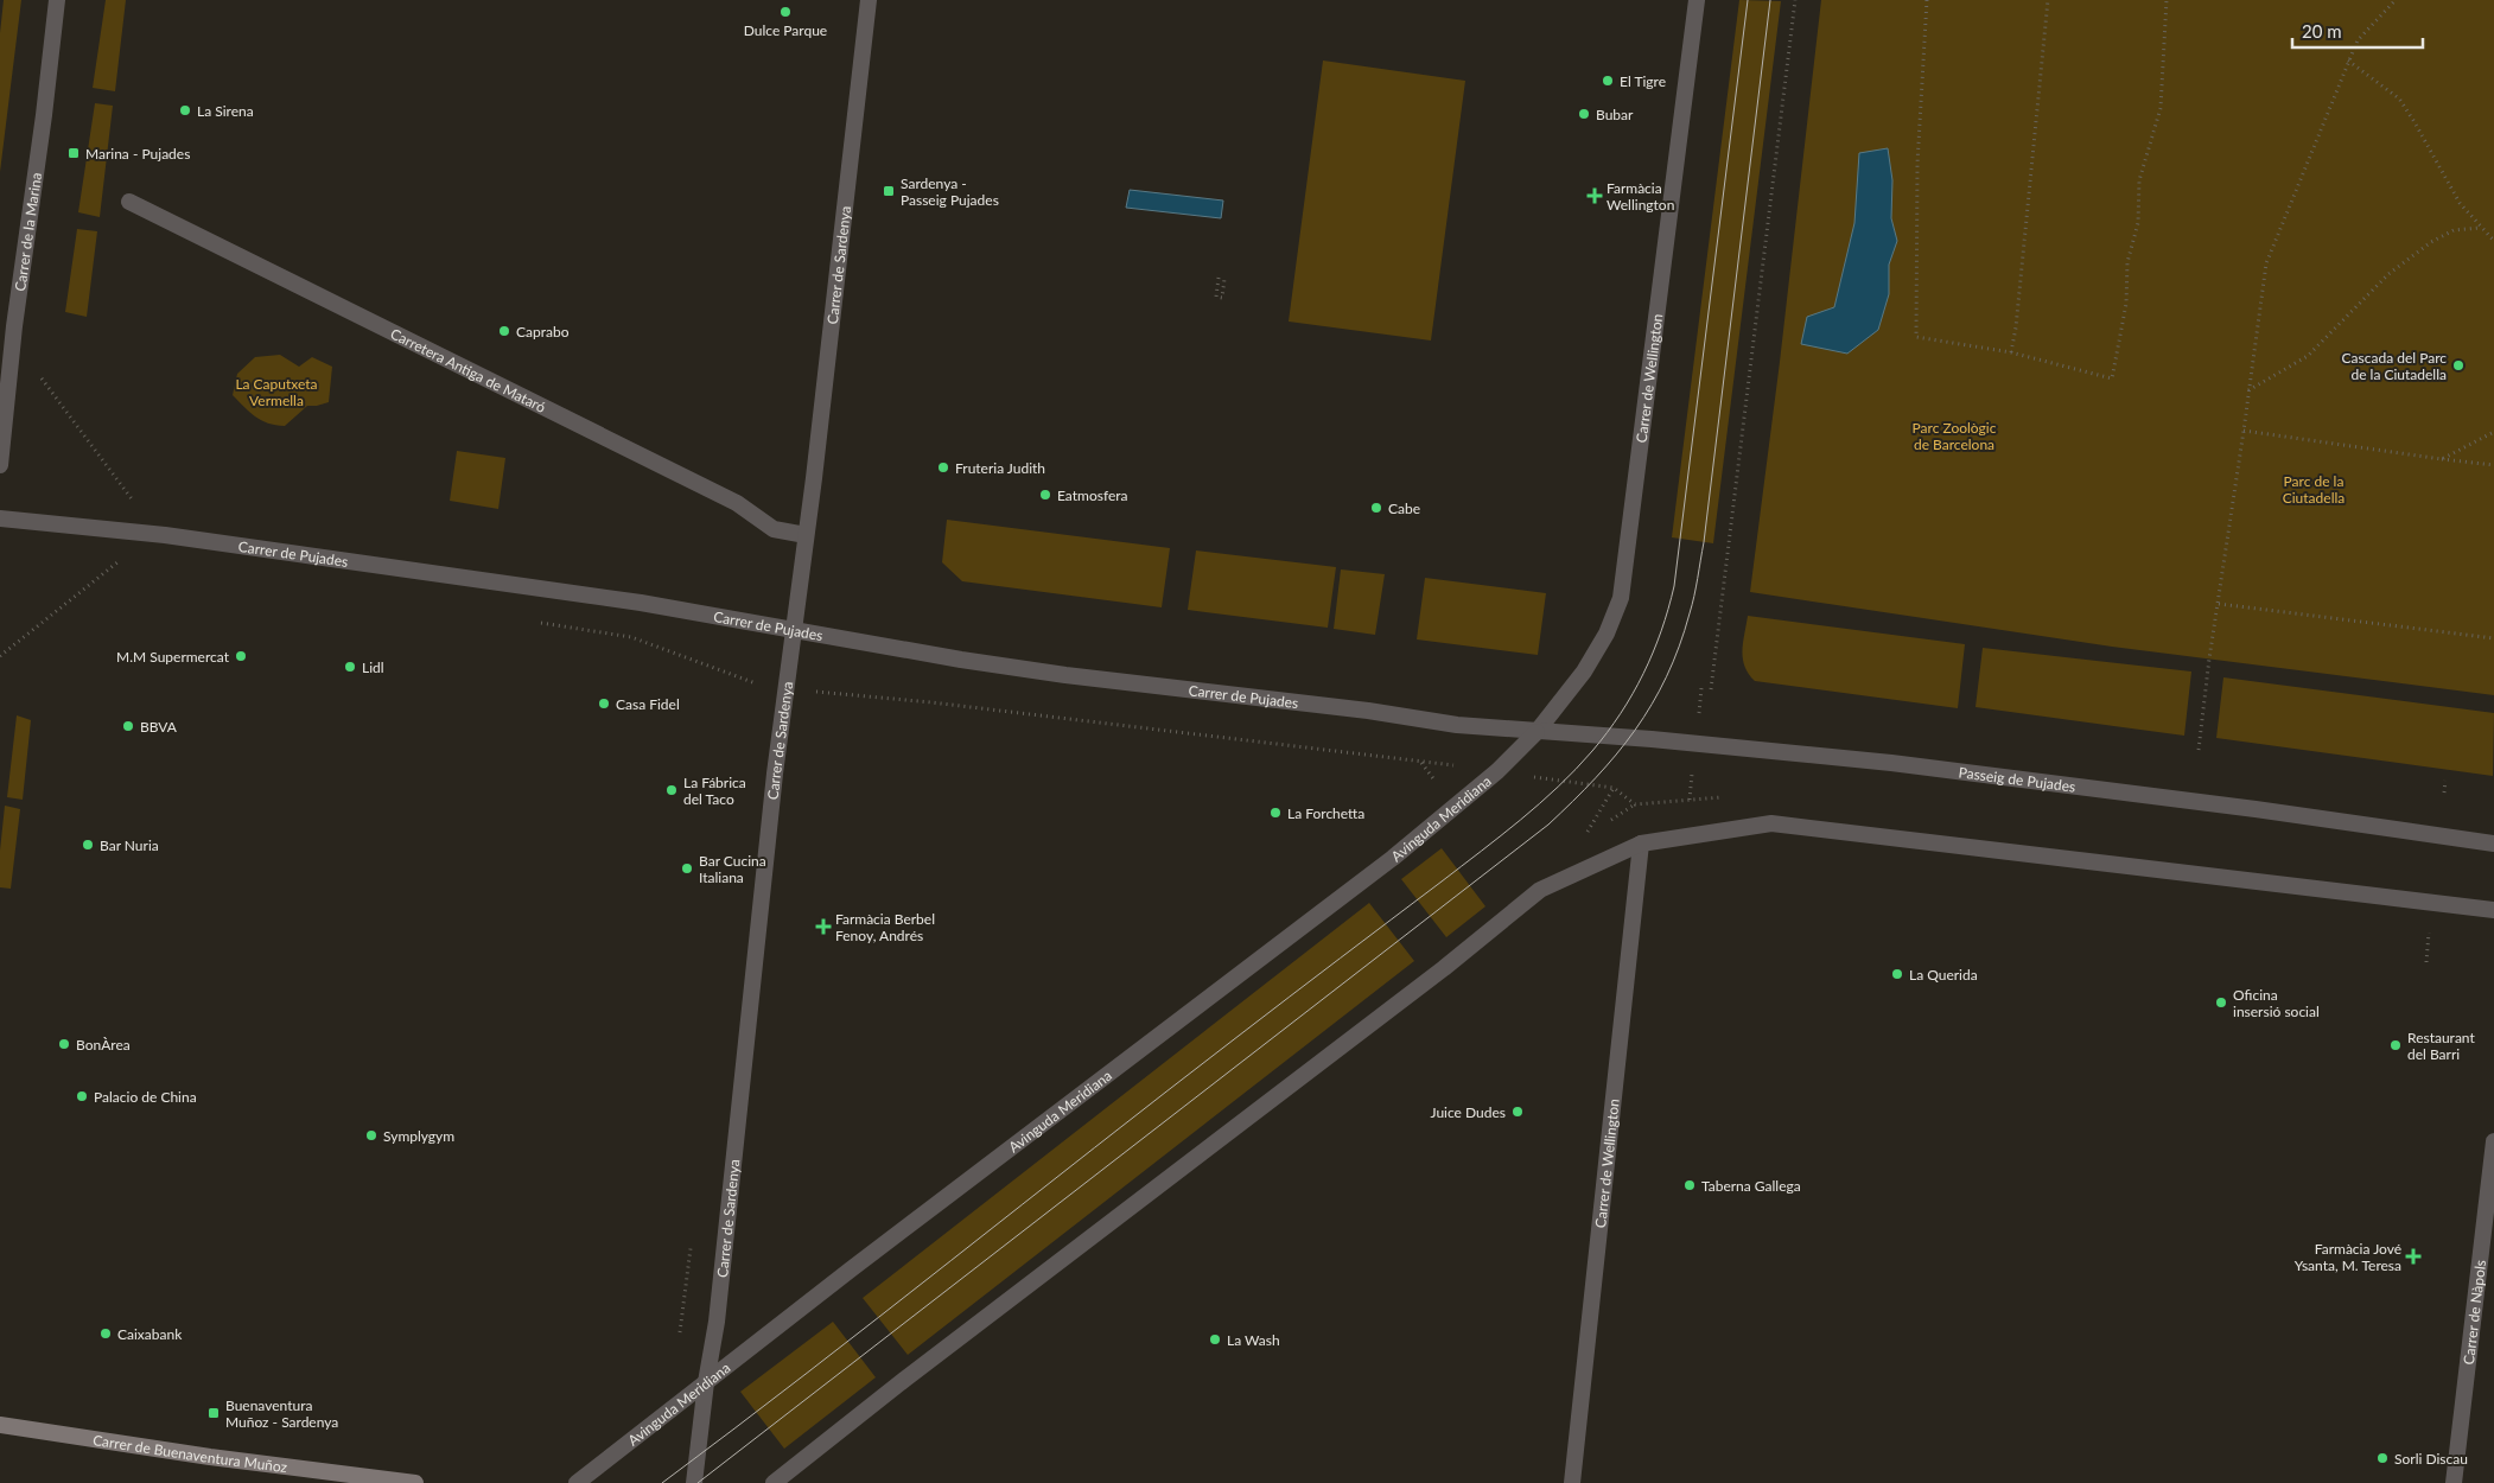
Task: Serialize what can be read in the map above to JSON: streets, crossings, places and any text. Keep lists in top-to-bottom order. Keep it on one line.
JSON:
{"streets":{"main road":["Carrer de Buenaventura Muñoz"],"street":["Carrer de la Marina","Carrer de Sardenya","Carretera Antiga de Mataró","Carrer de Wellington","Carrer de Pujades","Passeig de Pujades","Avinguda Meridiana","Carrer de Nàpols"]},"crossings":[["Carrer de Sardenya","Carretera Antiga de Mataró"],["Carrer de Sardenya","Carrer de Pujades"],["Carrer de Sardenya","Avinguda Meridiana"],["Carrer de Wellington","Carrer de Pujades"],["Carrer de Wellington","Passeig de Pujades"],["Carrer de Wellington","Avinguda Meridiana"],["Carrer de Pujades","Passeig de Pujades"],["Carrer de Pujades","Avinguda Meridiana"],["Passeig de Pujades","Avinguda Meridiana"]],"parks":["La Caputxeta Vermella","Parc Zoològic de Barcelona","Parc de la Ciutadella"],"places":{"other":["Dulce Parque","El Tigre","La Sirena","Bubar","Caprabo","Cascada del Parc de la Ciutadella","Fruteria Judith","Eatmosfera","Cabe","M.M Supermercat","Lidl","Casa Fidel","BBVA","La Fábrica del Taco","La Forchetta","Bar Nuria","Bar Cucina Italiana","La Querida","Oficina insersió social","BonÀrea","Restaurant del Barri","Palacio de China","Juice Dudes","Symplygym","Taberna Gallega","Caixabank","La Wash","Sorli Discau"],"transit":["Marina - Pujades","Sardenya - Passeig Pujades","Buenaventura Muñoz - Sardenya"],"health":["Farmàcia Wellington","Farmàcia Berbel Fenoy, Andrés","Farmàcia Jové Ysanta, M. Teresa"]},"scale_bar":"20 m"}
